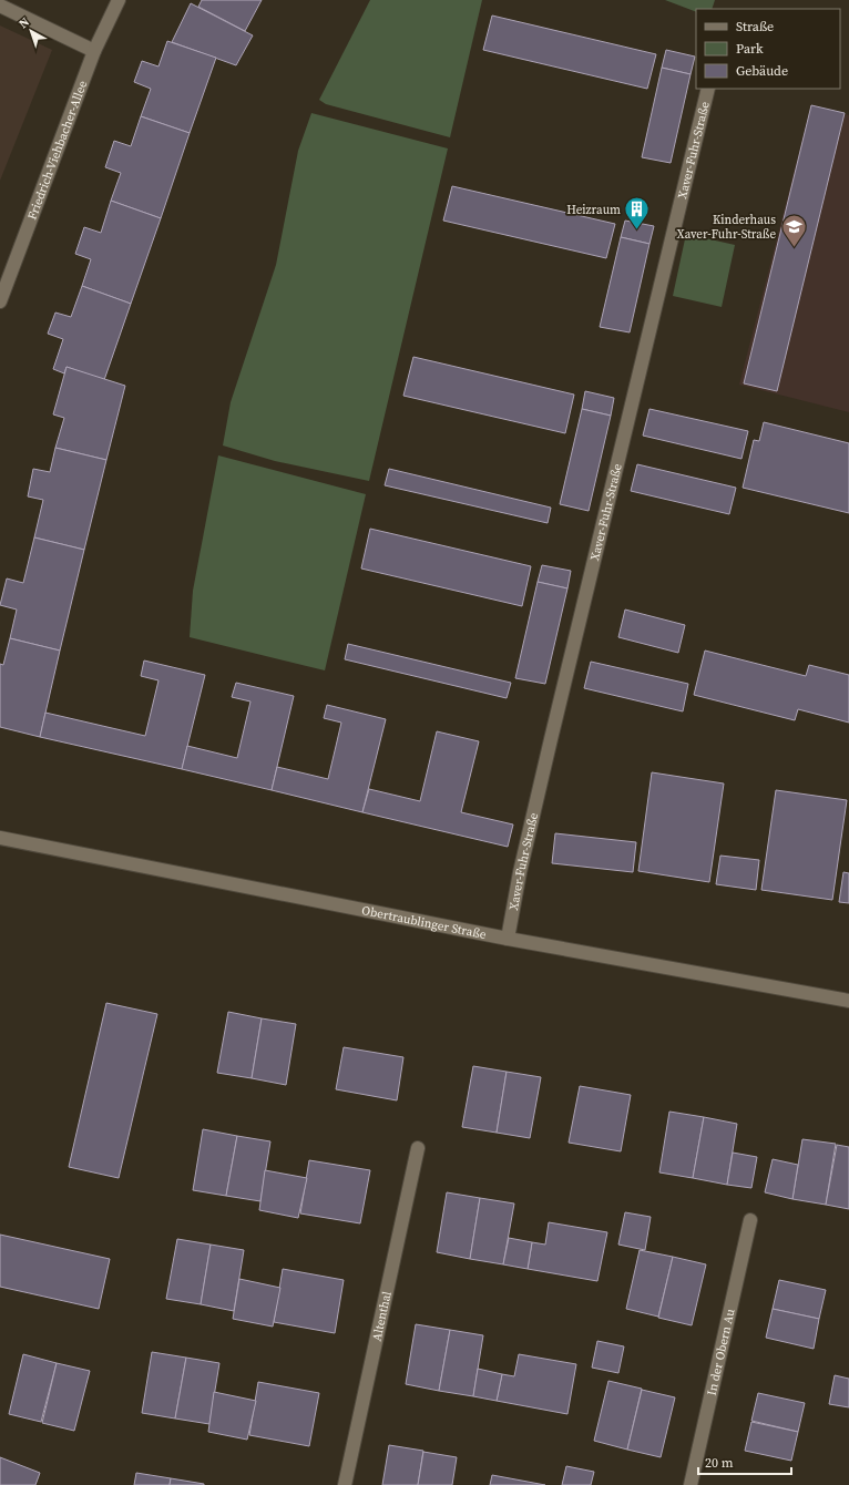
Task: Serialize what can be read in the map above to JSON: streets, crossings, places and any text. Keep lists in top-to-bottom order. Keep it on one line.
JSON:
{"streets":{"street":["Friedrich-Viehbacher-Allee","Xaver-Fuhr-Straße","Obertraublinger Straße","Altenthal","In der Obern Au"]},"crossings":[["Xaver-Fuhr-Straße","Obertraublinger Straße"]],"places":{"building":["Heizraum"],"school or university":["Kinderhaus Xaver-Fuhr-Straße"]},"legend":["Straße","Park","Gebäude"],"scale_bar":"20 m","north":"top left"}
